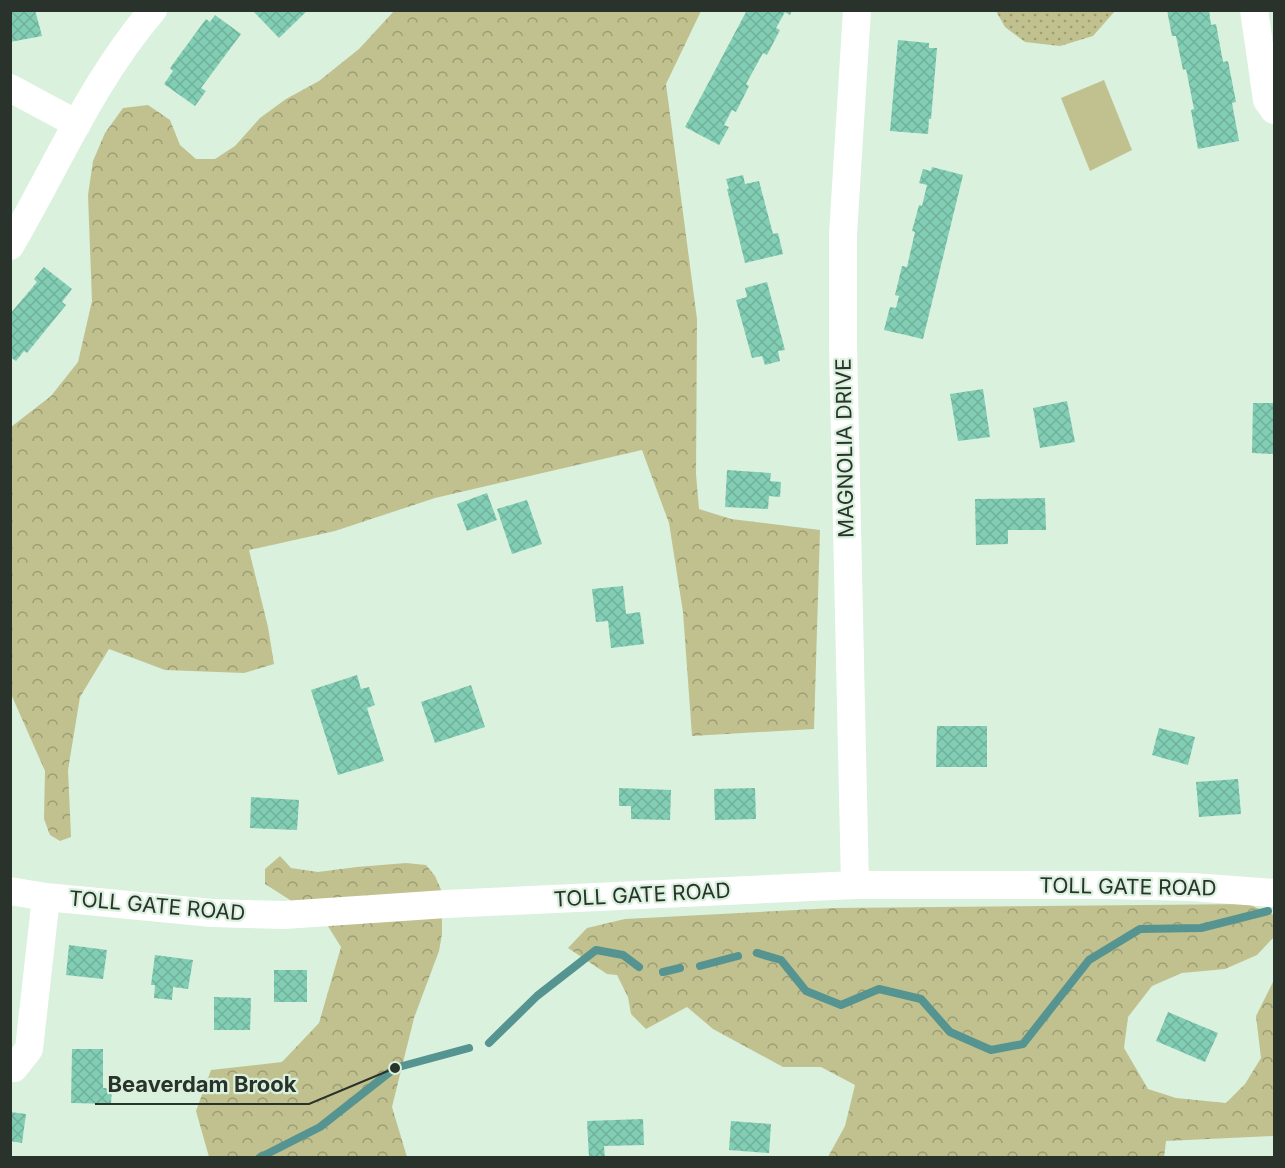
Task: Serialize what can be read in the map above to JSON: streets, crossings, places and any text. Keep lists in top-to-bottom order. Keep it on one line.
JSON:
{"streets":{"street":["MAGNOLIA DRIVE","TOLL GATE ROAD"]},"crossings":[["MAGNOLIA DRIVE","TOLL GATE ROAD"]],"places":["Beaverdam Brook"]}
